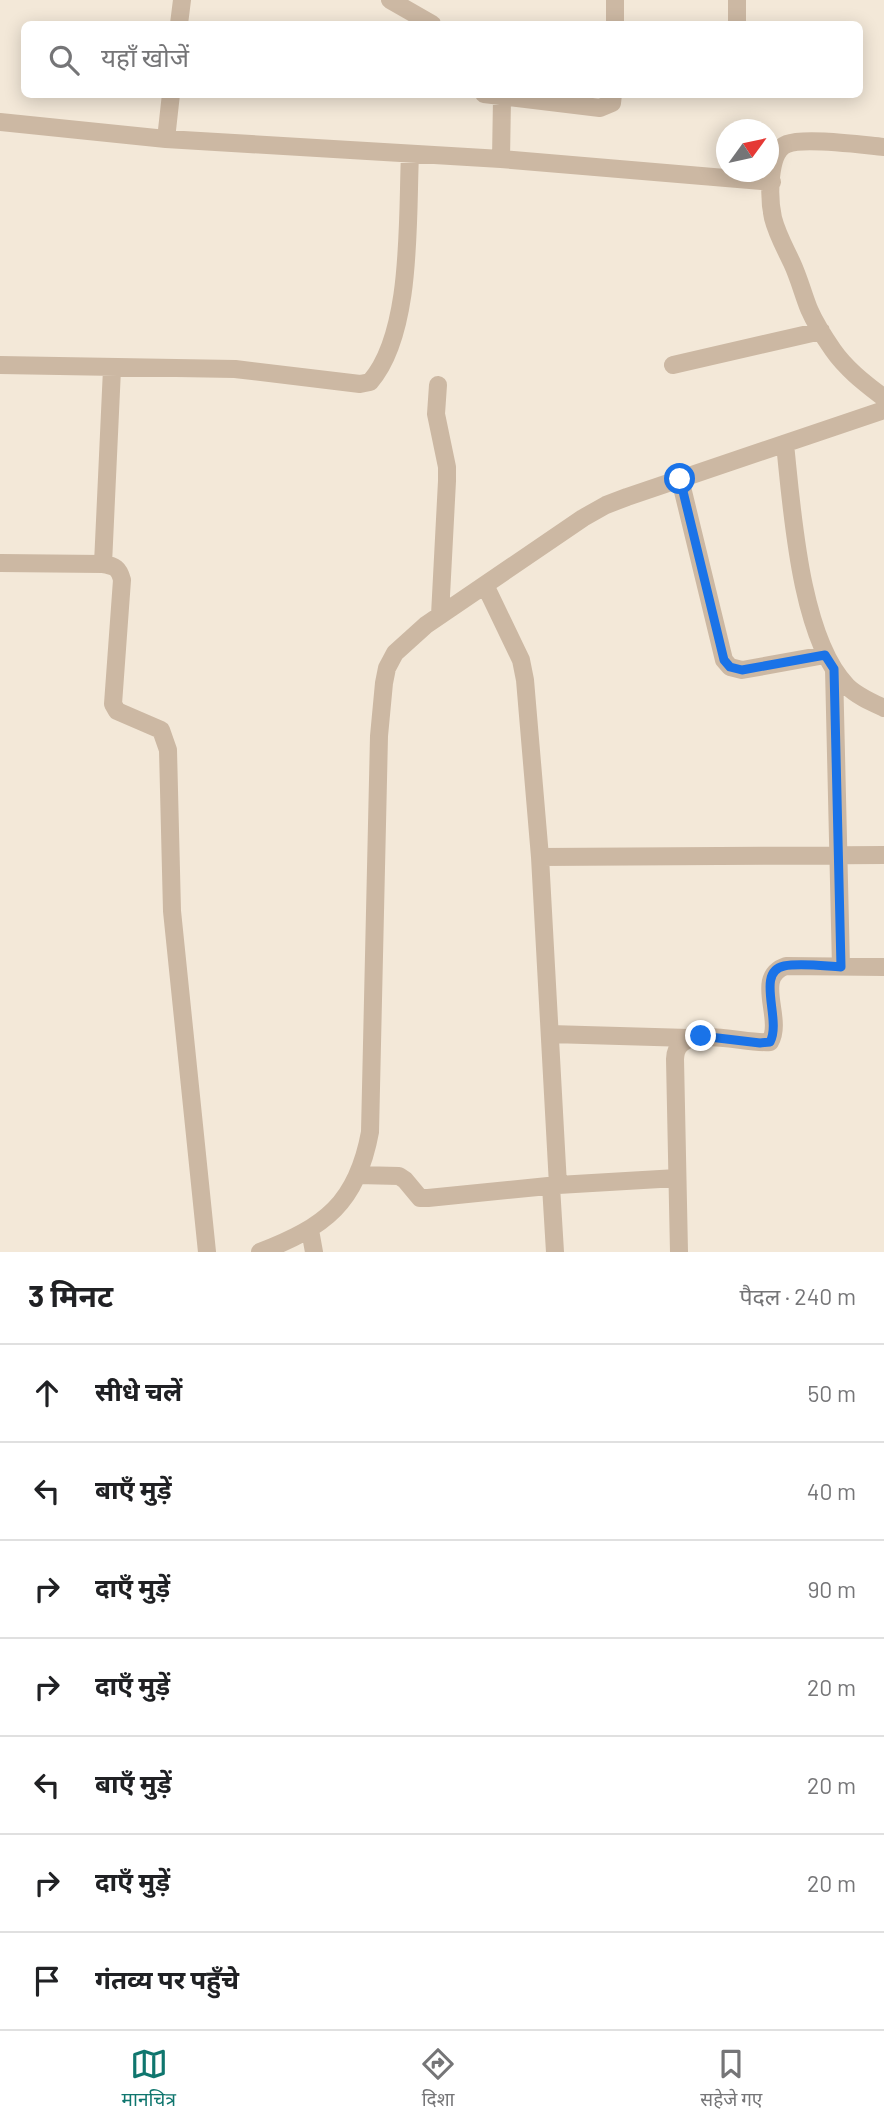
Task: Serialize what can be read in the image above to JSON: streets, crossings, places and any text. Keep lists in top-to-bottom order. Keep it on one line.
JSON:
{"north":"top right","page":{"search":"यहाँ खोजें","heading":["3 मिनट","पैदल · 240 m"],"list":[["सीधे चलें","50 m"],["बाएँ मुड़ें","40 m"],["दाएँ मुड़ें","90 m"],["दाएँ मुड़ें","20 m"],["बाएँ मुड़ें","20 m"],["दाएँ मुड़ें","20 m"],"गंतव्य पर पहुँचे"],"nav":["मानचित्र","दिशा","सहेजे गए"]}}
